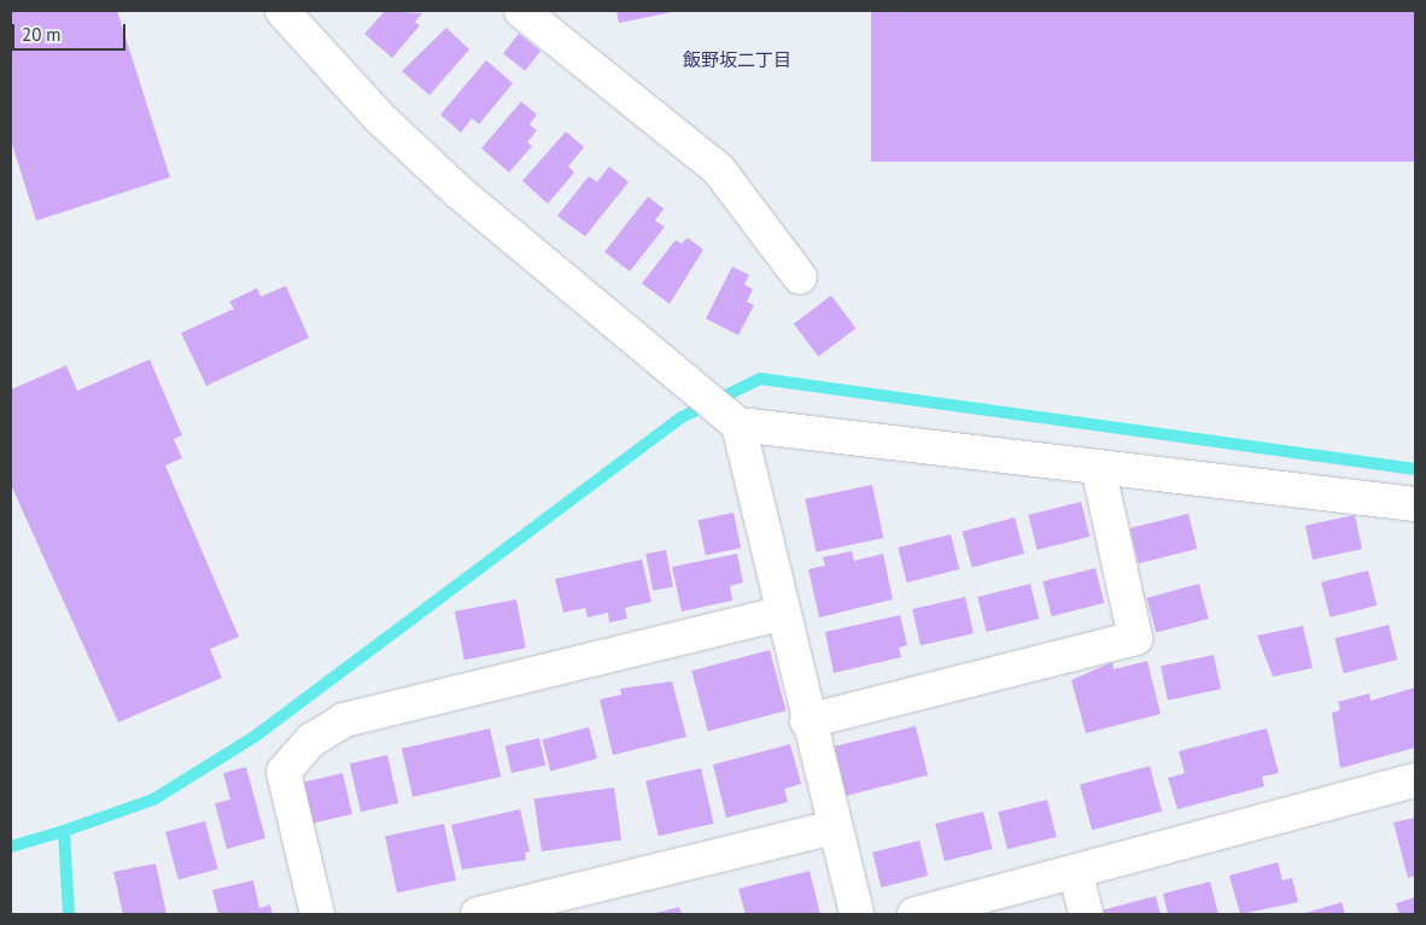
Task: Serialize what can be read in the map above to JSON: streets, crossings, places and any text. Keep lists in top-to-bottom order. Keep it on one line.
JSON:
{"districts":["飯野坂二丁目"],"scale_bar":"20 m"}
